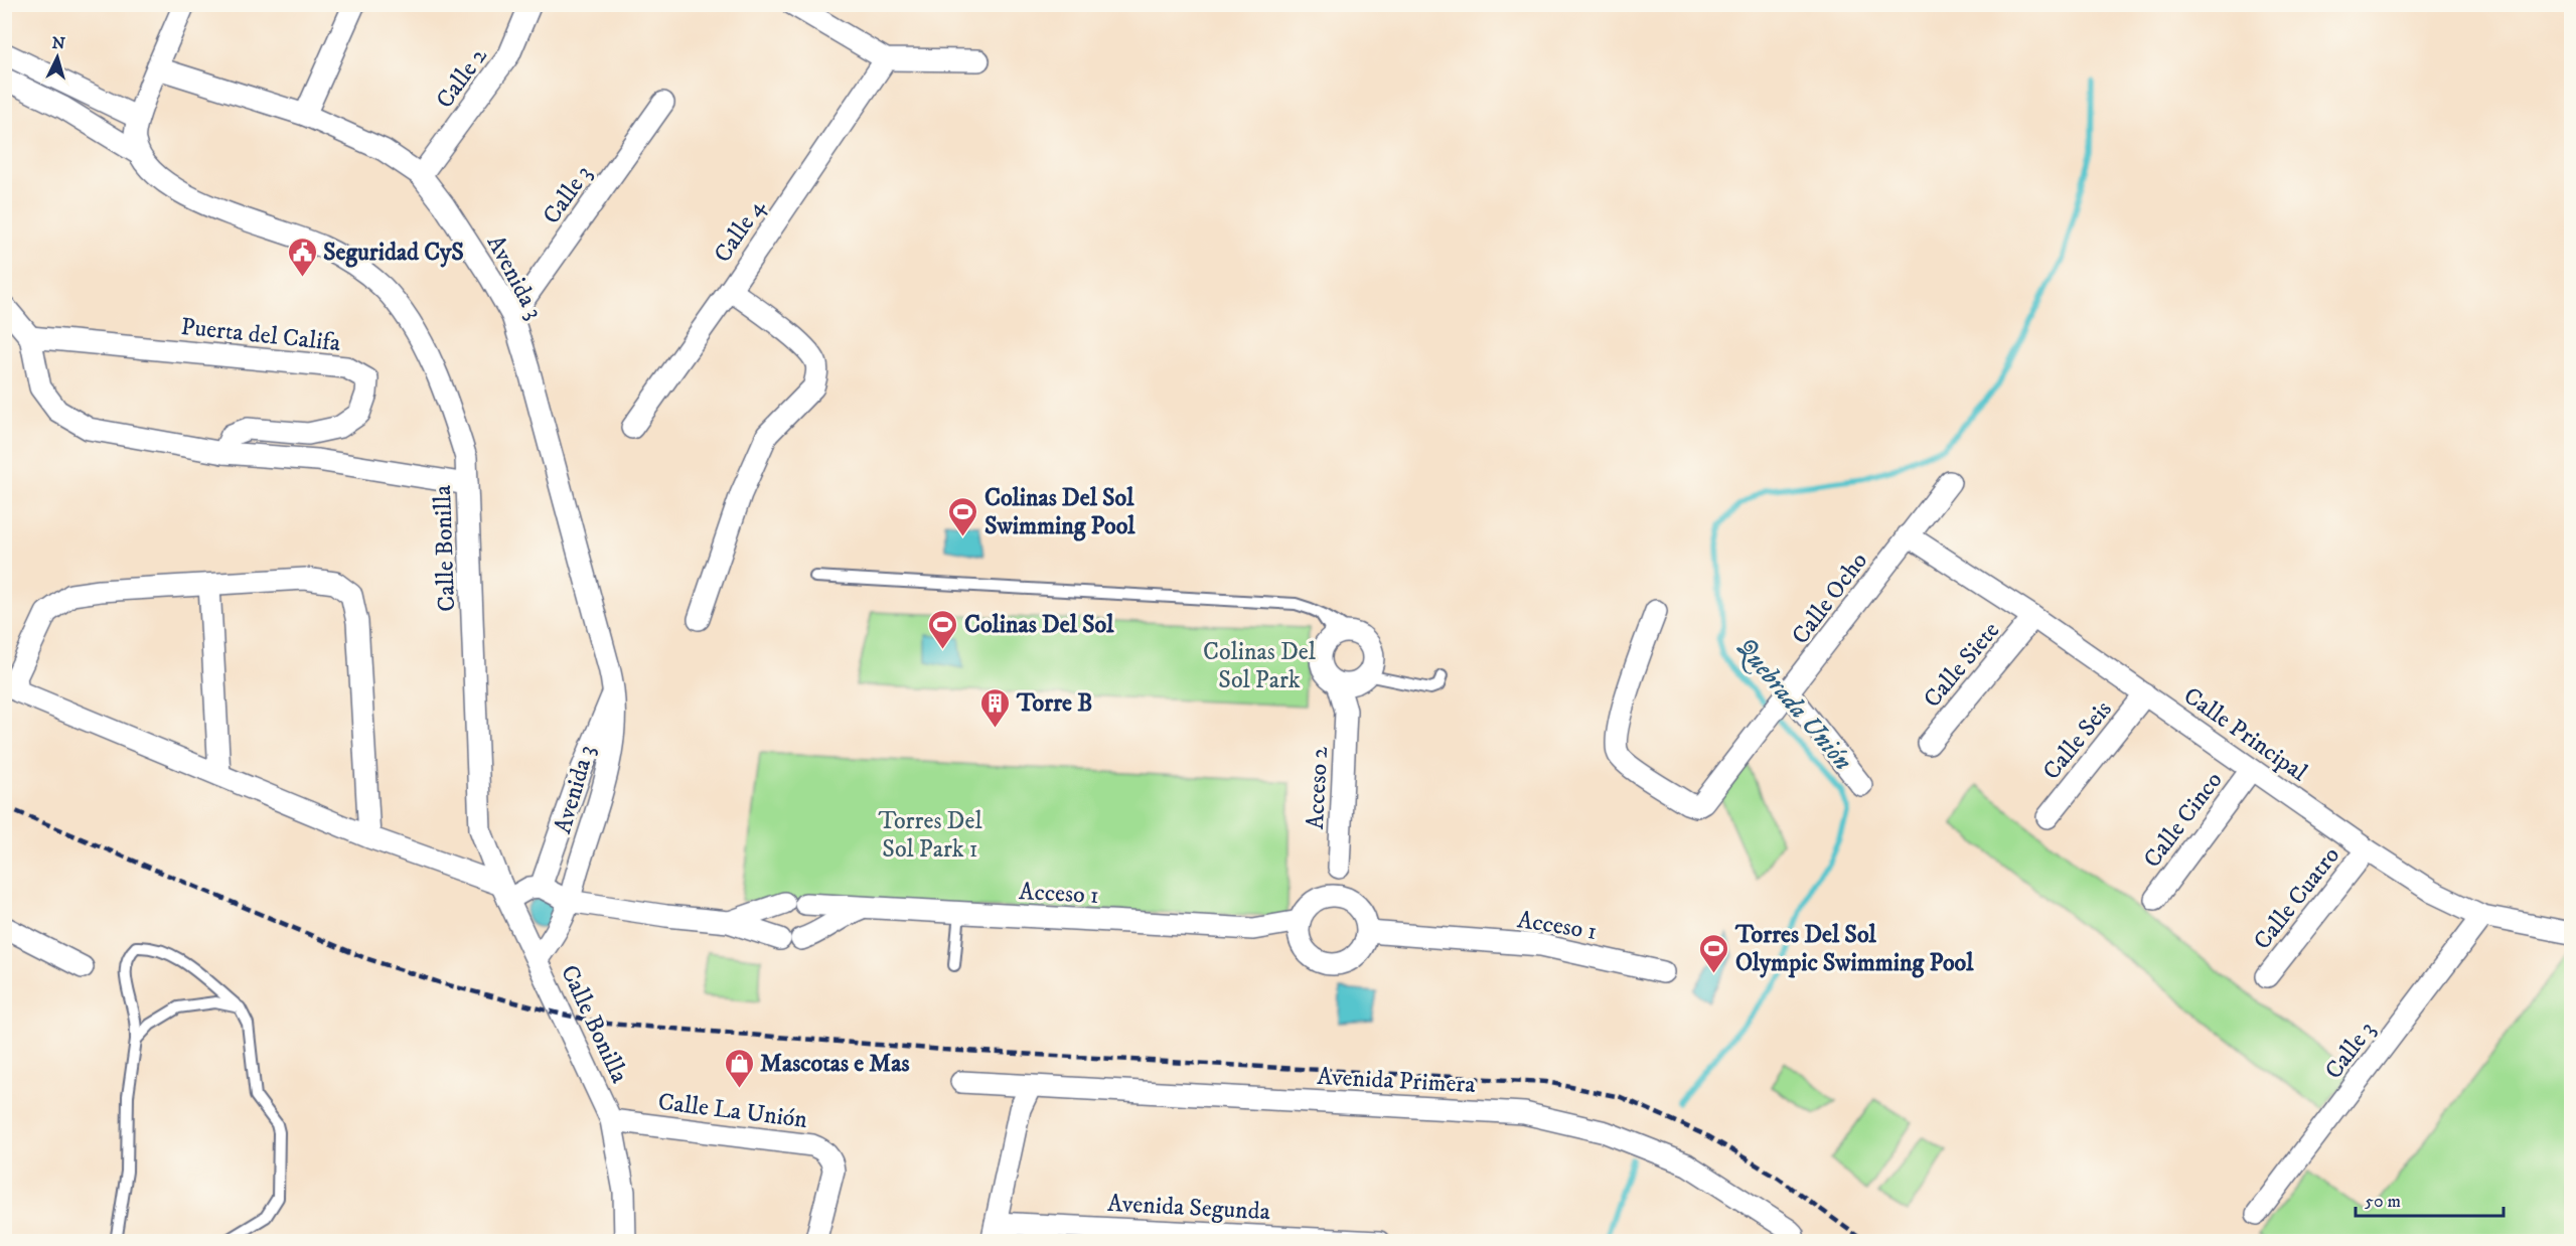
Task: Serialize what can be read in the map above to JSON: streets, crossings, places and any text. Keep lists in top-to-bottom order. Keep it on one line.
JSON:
{"streets":{"street":["Calle 2","Calle 3","Calle 4","Avenida 3","Puerta del Califa","Calle Bonilla","Calle Ocho","Calle Siete","Calle Principal","Calle Seis","Acceso 2","Calle Cinco","Acceso 1","Calle Cuatro","Avenida Primera","Calle La Unión","Avenida Segunda"]},"crossings":[["Calle 2","Avenida 3"],["Calle 3","Avenida 3"],["Calle 3","Calle Principal"],["Avenida 3","Calle Bonilla"],["Avenida 3","Acceso 1"],["Calle Bonilla","Calle La Unión"],["Calle Ocho","Calle Principal"],["Calle Siete","Calle Principal"],["Calle Principal","Calle Seis"],["Calle Principal","Calle Cinco"],["Calle Principal","Calle Cuatro"],["Acceso 2","Acceso 1"]],"water":["Quebrada Unión"],"parks":["Colinas Del Sol Park","Torres Del Sol Park 1"],"places":{"public building":["Seguridad CyS"],"sports":["Colinas Del Sol Swimming Pool","Colinas Del Sol","Torres Del Sol Olympic Swimming Pool"],"building":["Torre B"],"shop":["Mascotas e Mas"]},"scale_bar":"50 m","north":"top"}
